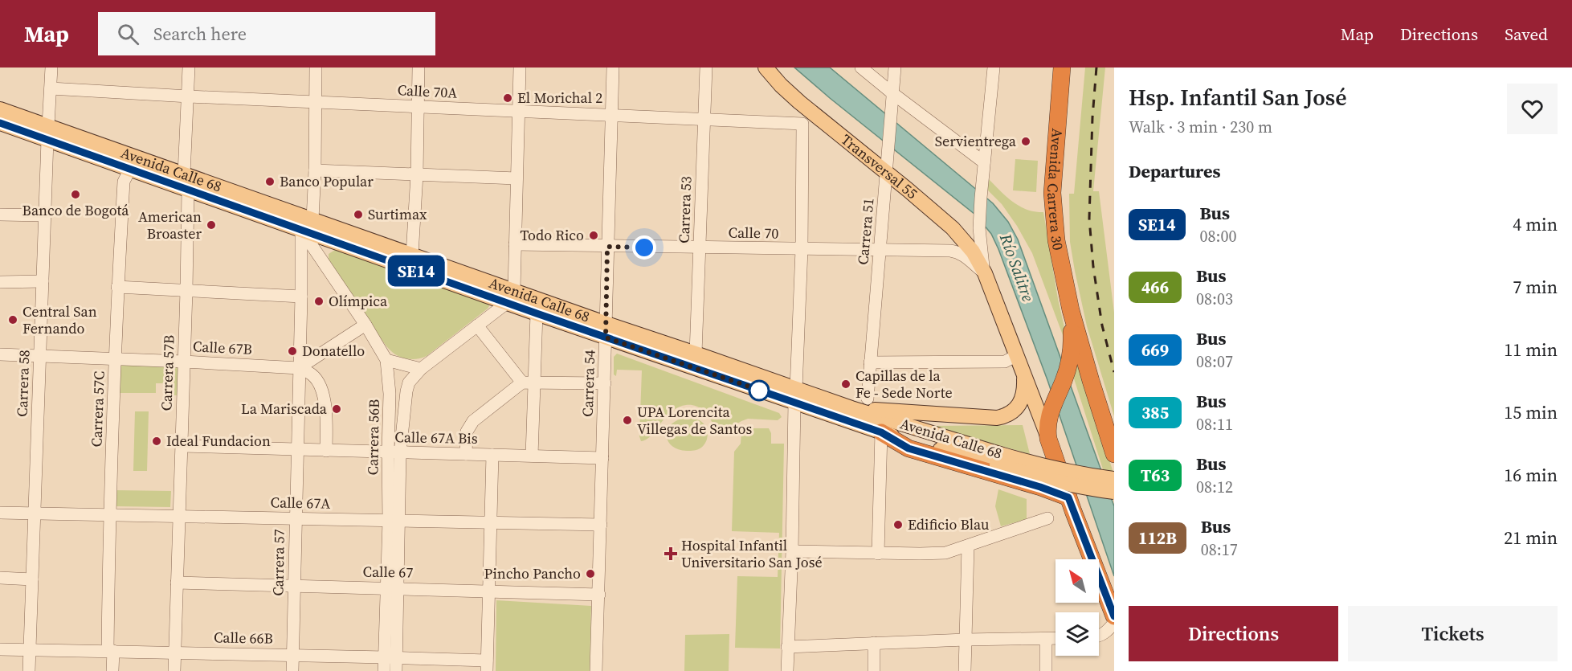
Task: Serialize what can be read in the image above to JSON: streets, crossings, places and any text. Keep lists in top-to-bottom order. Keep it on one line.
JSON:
{"streets":{"highway":["Avenida Carrera 30"],"main road":["Transversal 55","Avenida Calle 68"],"street":["Calle 70A","Carrera 53","Carrera 51","Calle 70","Calle 67B","Carrera 57B","Carrera 58","Carrera 54","Carrera 57C","Carrera 56B","Calle 67A Bis","Calle 67A","Carrera 57","Calle 67","Calle 66B"]},"crossings":[["Calle 70A","Carrera 53"],["Calle 70A","Calle 70"],["Calle 70A","Carrera 58"],["Calle 70A","Carrera 54"],["Transversal 55","Avenida Carrera 30"],["Transversal 55","Carrera 51"],["Transversal 55","Calle 70"],["Avenida Calle 68","Carrera 53"],["Avenida Calle 68","Carrera 57B"],["Avenida Calle 68","Carrera 58"],["Avenida Calle 68","Carrera 54"],["Avenida Calle 68","Carrera 57C"],["Avenida Calle 68","Carrera 56B"],["Avenida Calle 68","Carrera 57"],["Avenida Carrera 30","Calle 70"],["Carrera 53","Calle 70"],["Carrera 51","Calle 70"],["Calle 70","Carrera 54"],["Calle 67B","Carrera 57B"],["Calle 67B","Carrera 58"],["Calle 67B","Carrera 57C"],["Calle 67B","Carrera 57"],["Carrera 57B","Calle 67A Bis"],["Carrera 57B","Calle 67A"],["Carrera 57B","Calle 67"],["Carrera 57B","Calle 66B"],["Carrera 58","Calle 67A"],["Carrera 58","Calle 66B"],["Carrera 54","Calle 67A Bis"],["Carrera 54","Calle 67A"],["Carrera 54","Calle 67"],["Carrera 57C","Calle 67A"],["Carrera 57C","Calle 66B"],["Carrera 56B","Calle 67A Bis"],["Carrera 56B","Calle 67A"],["Carrera 56B","Carrera 57"],["Carrera 56B","Calle 67"],["Carrera 56B","Calle 66B"],["Calle 67A Bis","Carrera 57"],["Calle 67A","Carrera 57"],["Carrera 57","Calle 67"],["Carrera 57","Calle 66B"]],"water":["Río Salitre"],"places":{"other":["El Morichal 2","Servientrega","Banco Popular","Banco de Bogotá","Surtimax","American Broaster","Todo Rico","Olímpica","Central San Fernando","Donatello","Capillas de la Fe - Sede Norte","La Mariscada","UPA Lorencita Villegas de Santos","Ideal Fundacion","Edificio Blau","Pincho Pancho"],"health":["Hospital Infantil Universitario San José"]},"lines":["bus line SE14"],"north":"top left","page":{"header":"Map","search":"Search here","nav":["Map","Directions","Saved"],"on_map":"SE14","heading":[["Hsp. Infantil San José","Walk · 3 min · 230 m"],"Departures"],"list":[{"mark":"SE14","name":"Bus","note":"08:00","value":"4 min"},{"mark":"466","name":"Bus","note":"08:03","value":"7 min"},{"mark":"669","name":"Bus","note":"08:07","value":"11 min"},{"mark":"385","name":"Bus","note":"08:11","value":"15 min"},{"mark":"T63","name":"Bus","note":"08:12","value":"16 min"},{"mark":"112B","name":"Bus","note":"08:17","value":"21 min"}],"buttons":["Directions","Tickets"]}}
